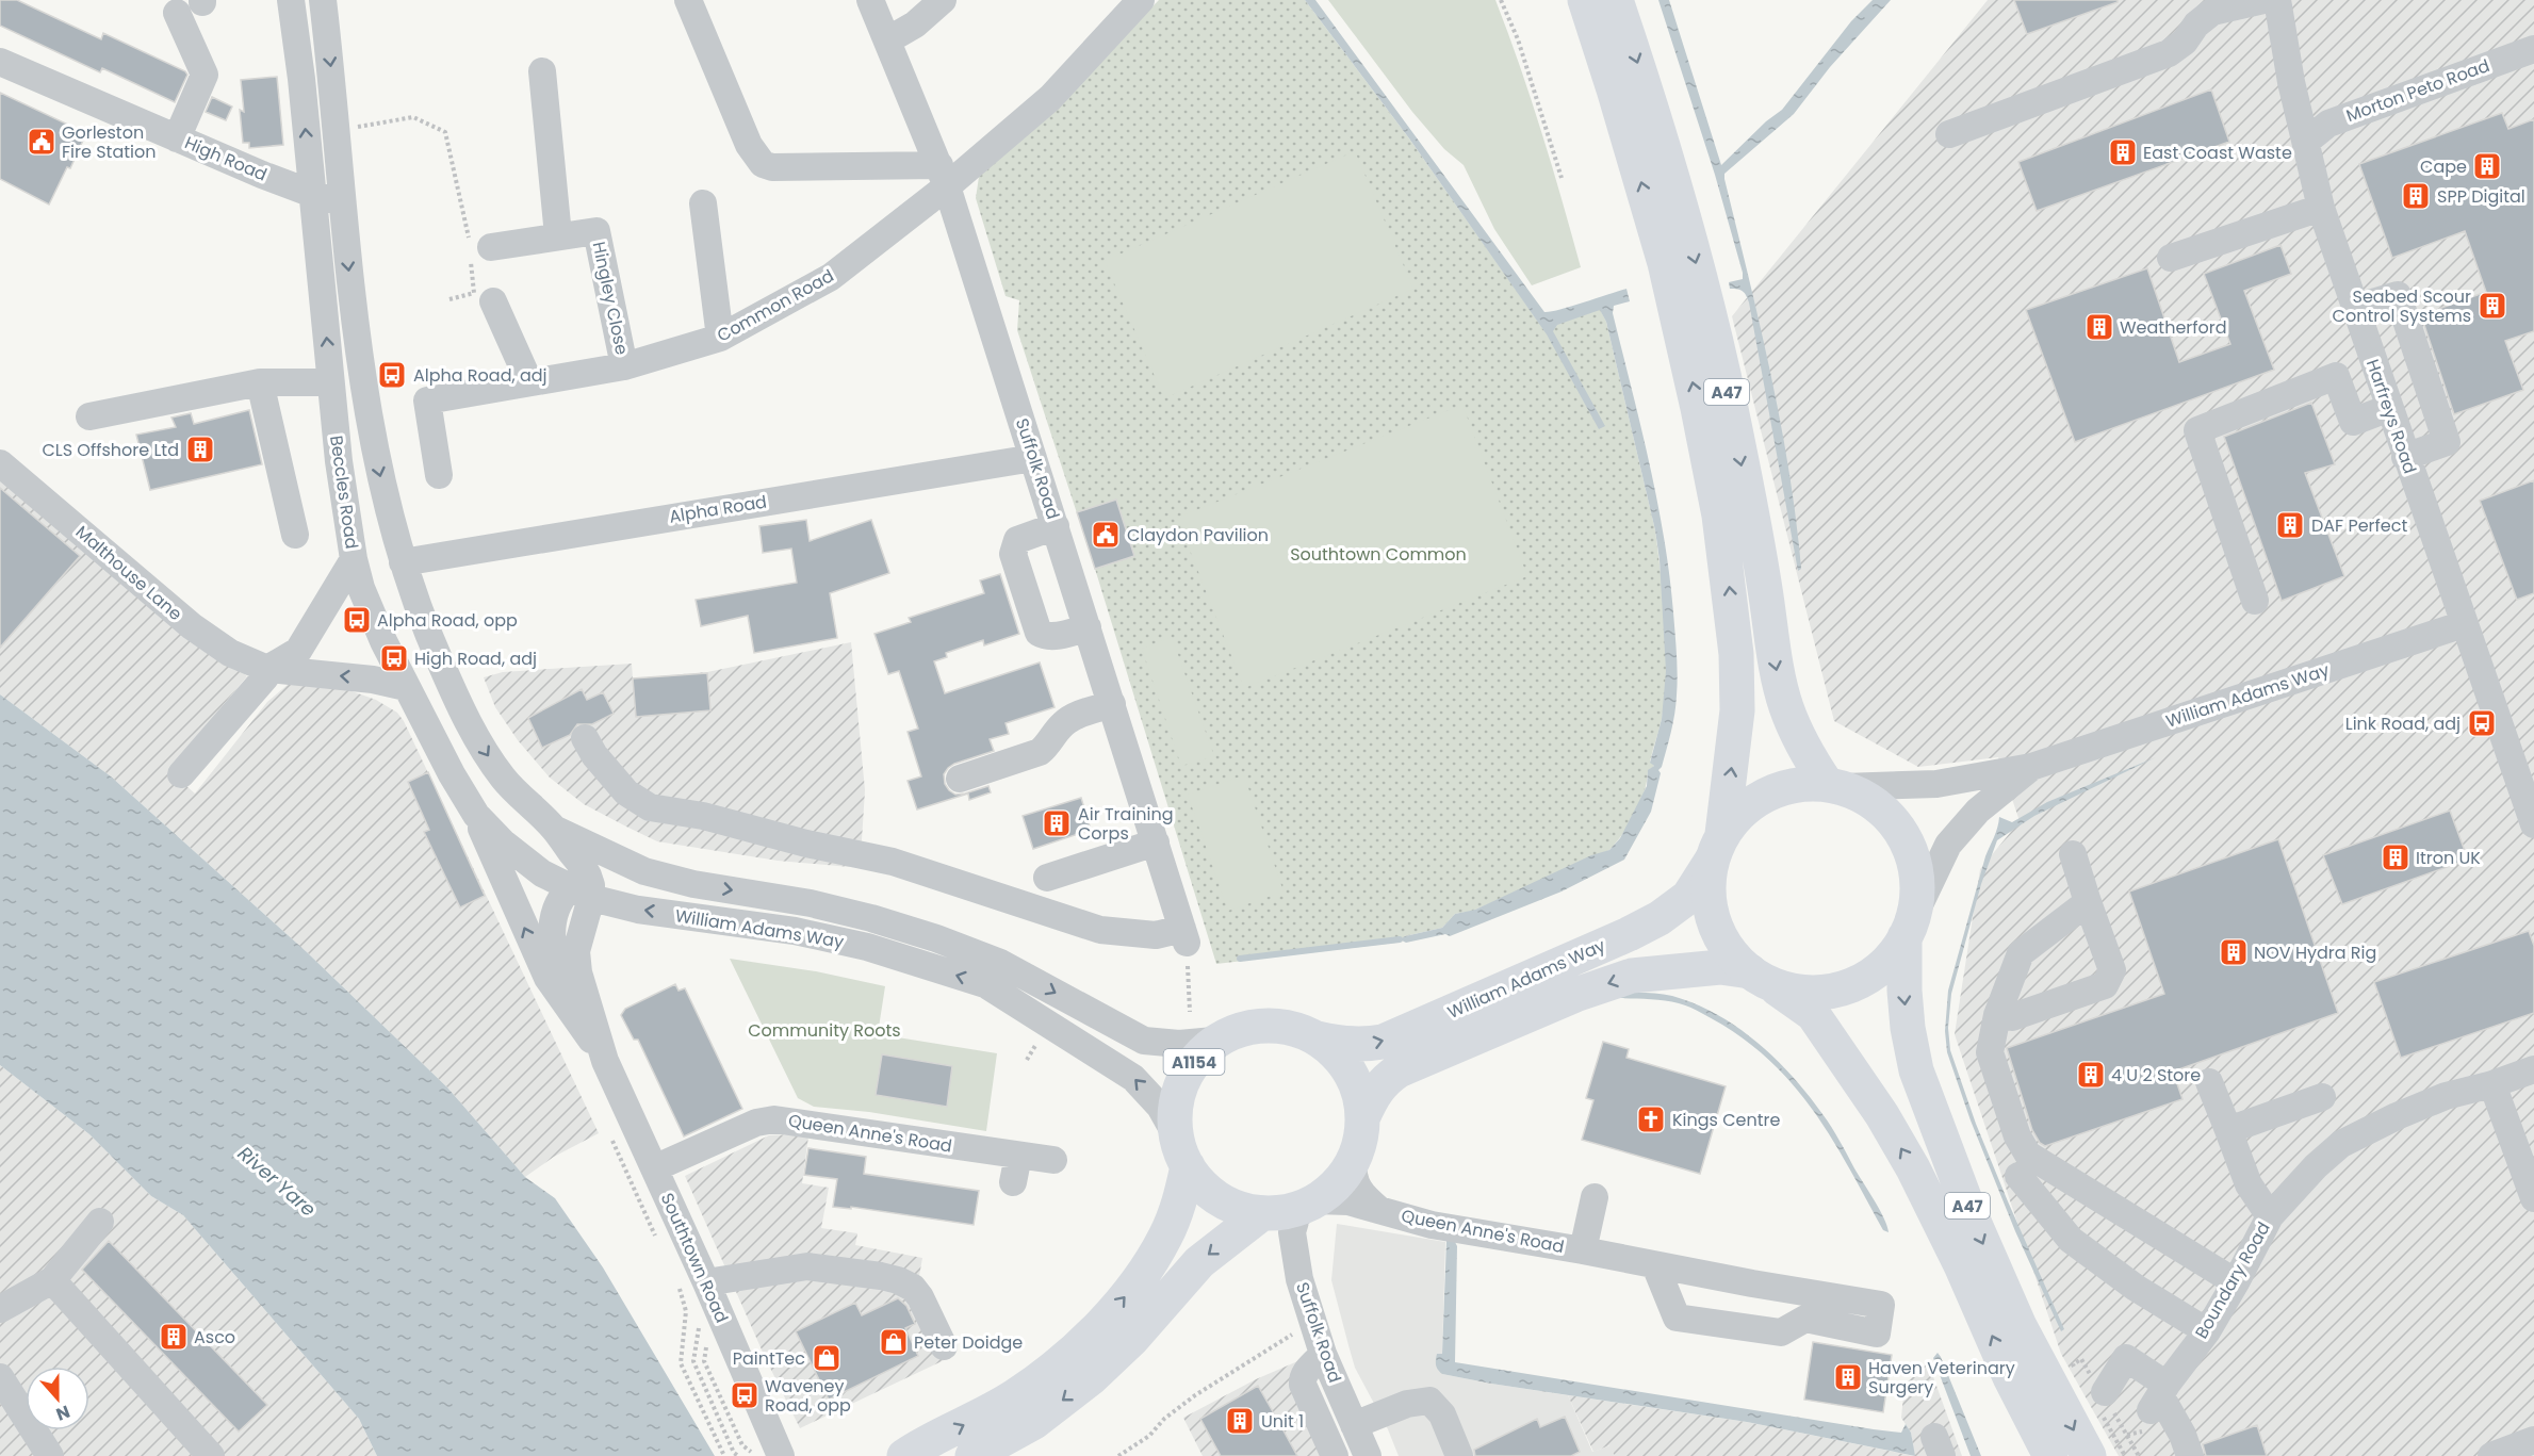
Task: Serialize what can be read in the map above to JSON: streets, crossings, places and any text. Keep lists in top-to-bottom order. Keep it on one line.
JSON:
{"streets":{"main road":["A47","William Adams Way","A1154"],"street":["Morton Peto Road","High Road","Hingley Close","Common Road","Harfreys Road","Suffolk Road","Beccles Road","Alpha Road","Malthouse Lane","Queen Anne's Road","Southtown Road","Boundary Road"]},"crossings":[["Morton Peto Road","Harfreys Road"],["High Road","Beccles Road"],["Hingley Close","Common Road"],["Common Road","Suffolk Road"],["A47","William Adams Way"],["Harfreys Road","William Adams Way"],["Suffolk Road","Alpha Road"],["Suffolk Road","William Adams Way"],["Suffolk Road","A1154"],["Suffolk Road","Queen Anne's Road"],["Beccles Road","Alpha Road"],["Beccles Road","Malthouse Lane"],["Beccles Road","William Adams Way"],["Beccles Road","Southtown Road"],["William Adams Way","A1154"],["William Adams Way","Queen Anne's Road"],["William Adams Way","Southtown Road"],["A1154","Queen Anne's Road"],["Queen Anne's Road","Southtown Road"]],"water":["River Yare"],"parks":["Southtown Common","Community Roots"],"places":{"public building":["Gorleston Fire Station","Claydon Pavilion"],"building":["East Coast Waste","Cape","SPP Digital","Seabed Scour Control Systems","Weatherford","CLS Offshore Ltd","DAF Perfect","Air Training Corps","Itron UK","NOV Hydra Rig","4 U 2 Store","Asco","Haven Veterinary Surgery","Unit 1"],"bus stop":["Alpha Road, adj","Alpha Road, opp","High Road, adj","Link Road, adj","Waveney Road, opp"],"church":["Kings Centre"],"shop":["Peter Doidge","PaintTec"]},"north":"bottom"}
